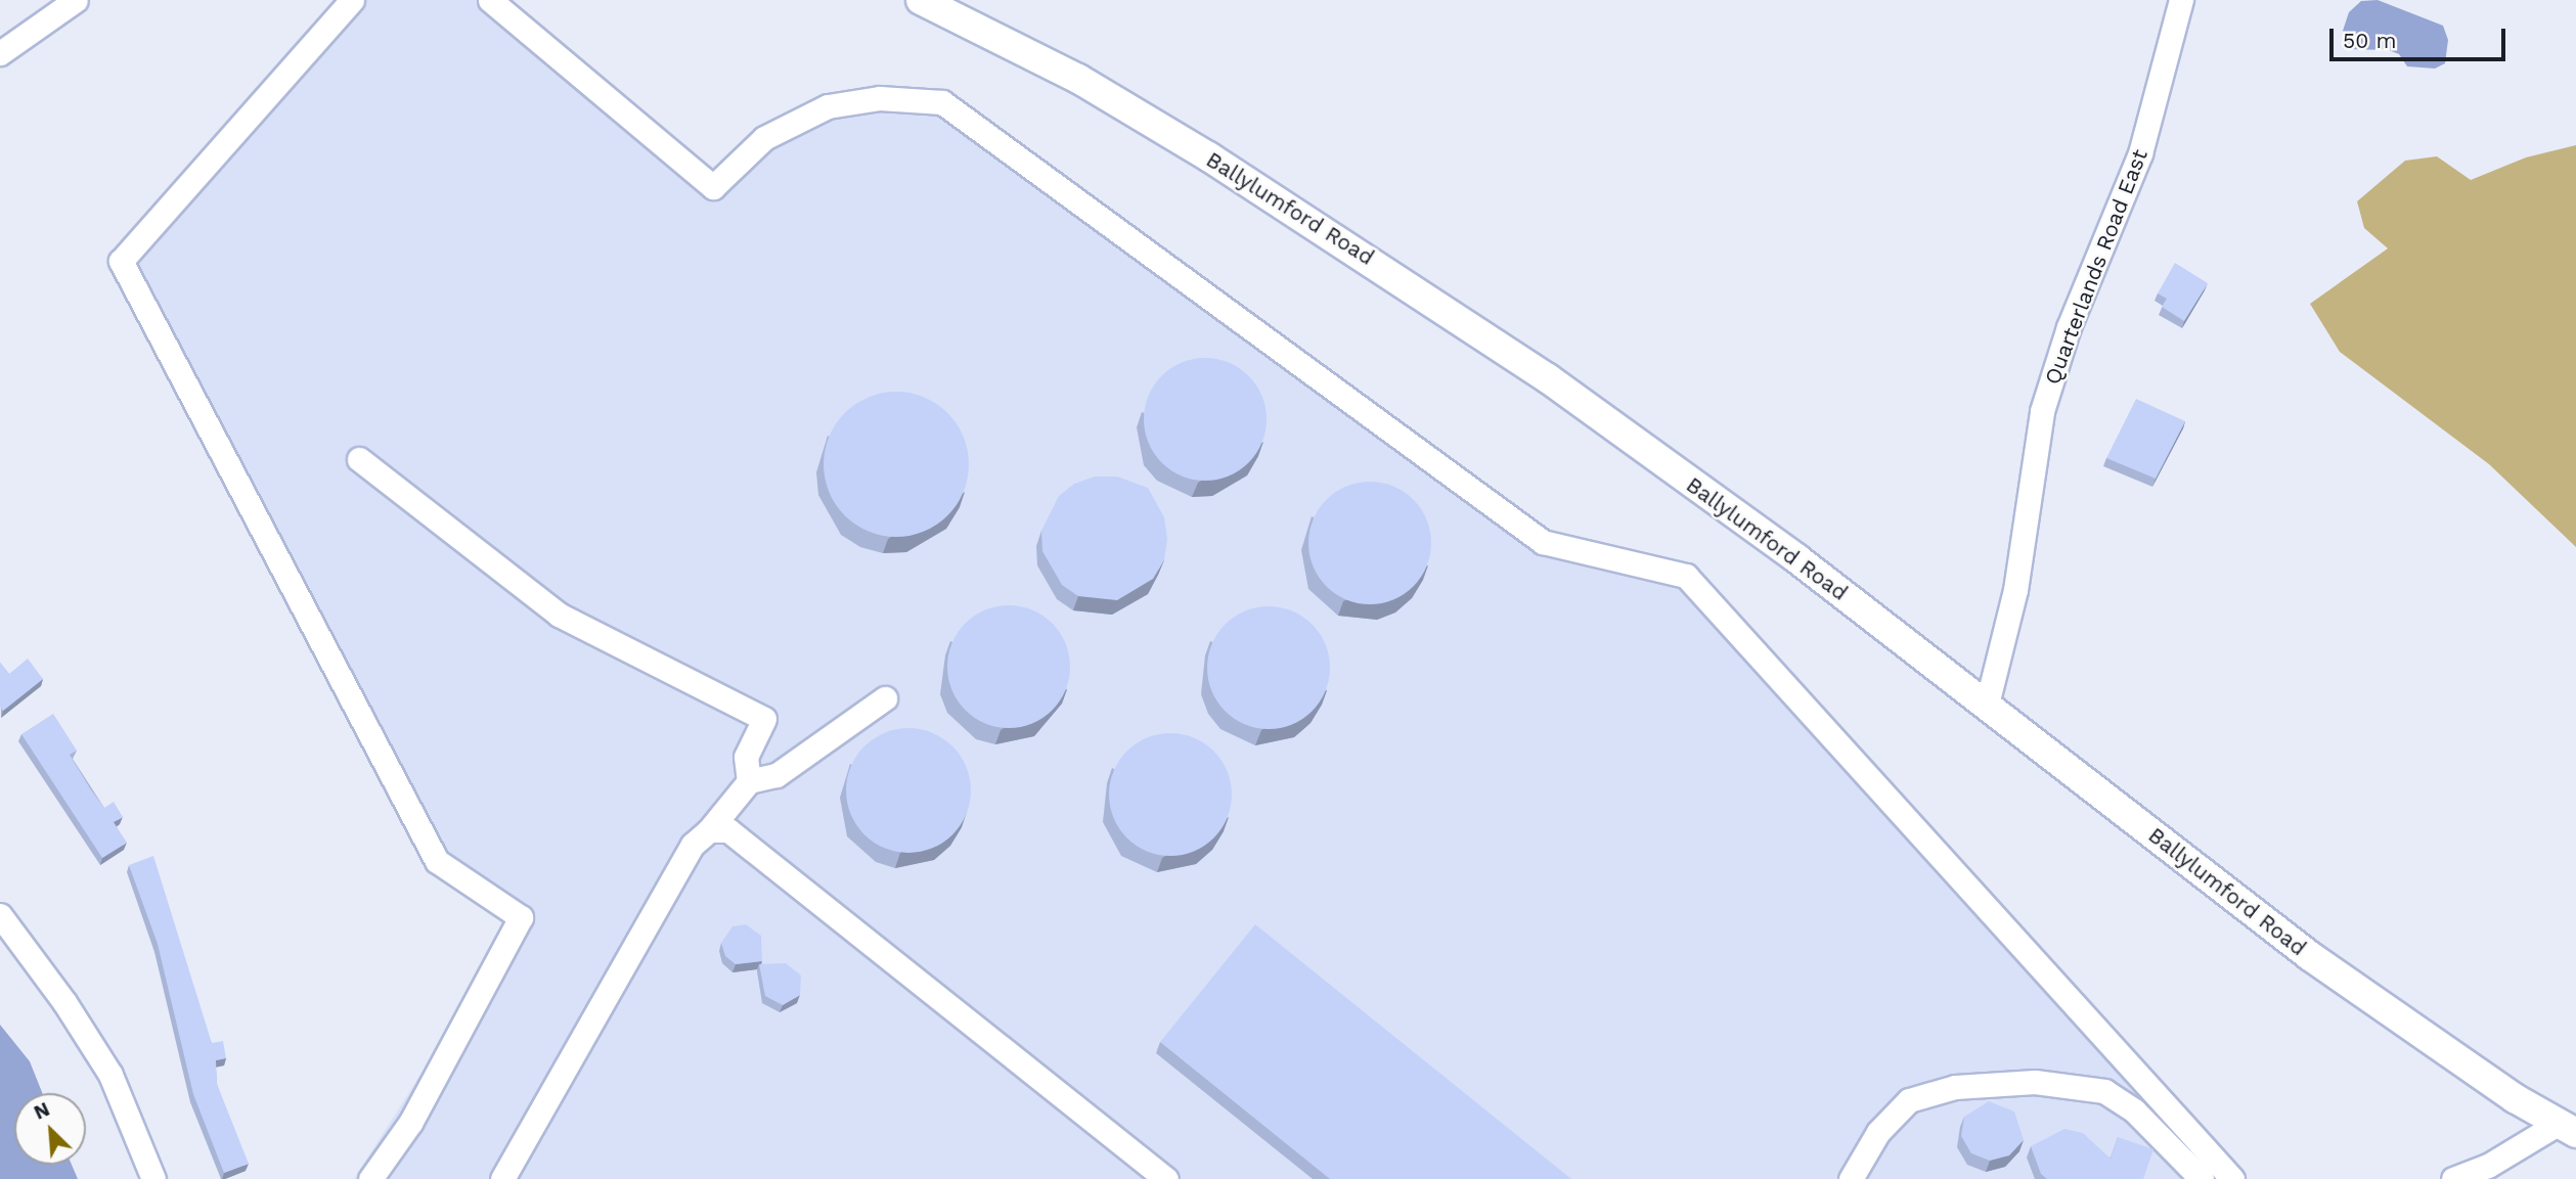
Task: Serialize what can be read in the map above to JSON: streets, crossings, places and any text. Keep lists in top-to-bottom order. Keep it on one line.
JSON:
{"streets":{"main road":["Ballylumford Road"],"street":["Quarterlands Road East"]},"crossings":[["Ballylumford Road","Quarterlands Road East"]],"scale_bar":"50 m","north":"top left"}
